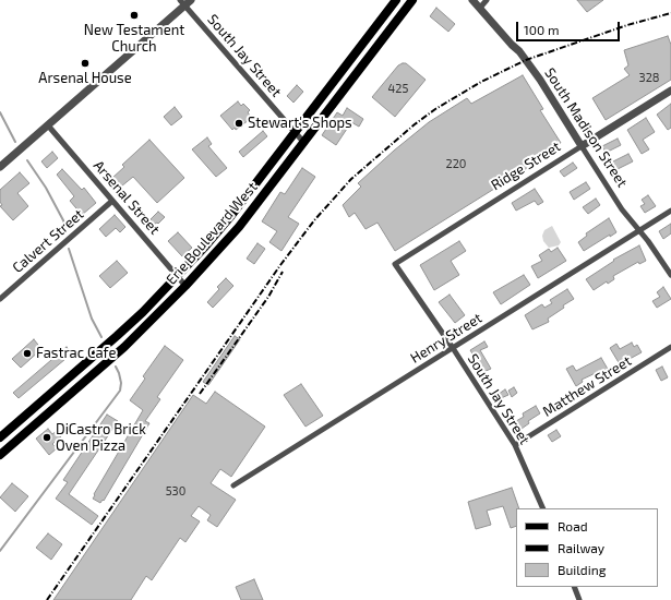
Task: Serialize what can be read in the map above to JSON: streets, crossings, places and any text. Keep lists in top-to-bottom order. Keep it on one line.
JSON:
{"streets":{"main road":["Erie Boulevard West"],"street":["South Jay Street","South Madison Street","Ridge Street","Arsenal Street","Calvert Street","Henry Street","Matthew Street"]},"crossings":[["South Jay Street","Ridge Street"],["South Jay Street","Erie Boulevard West"],["South Jay Street","Henry Street"],["South Jay Street","Matthew Street"],["South Madison Street","Ridge Street"],["South Madison Street","Henry Street"],["Arsenal Street","Erie Boulevard West"],["Arsenal Street","Calvert Street"]],"places":["New Testament Church","Arsenal House","Stewart's Shops","Fastrac Cafe","DiCastro Brick Oven Pizza"],"house_numbers":["328","425","220","530"],"legend":["Road","Railway","Building"],"scale_bar":"100 m"}
